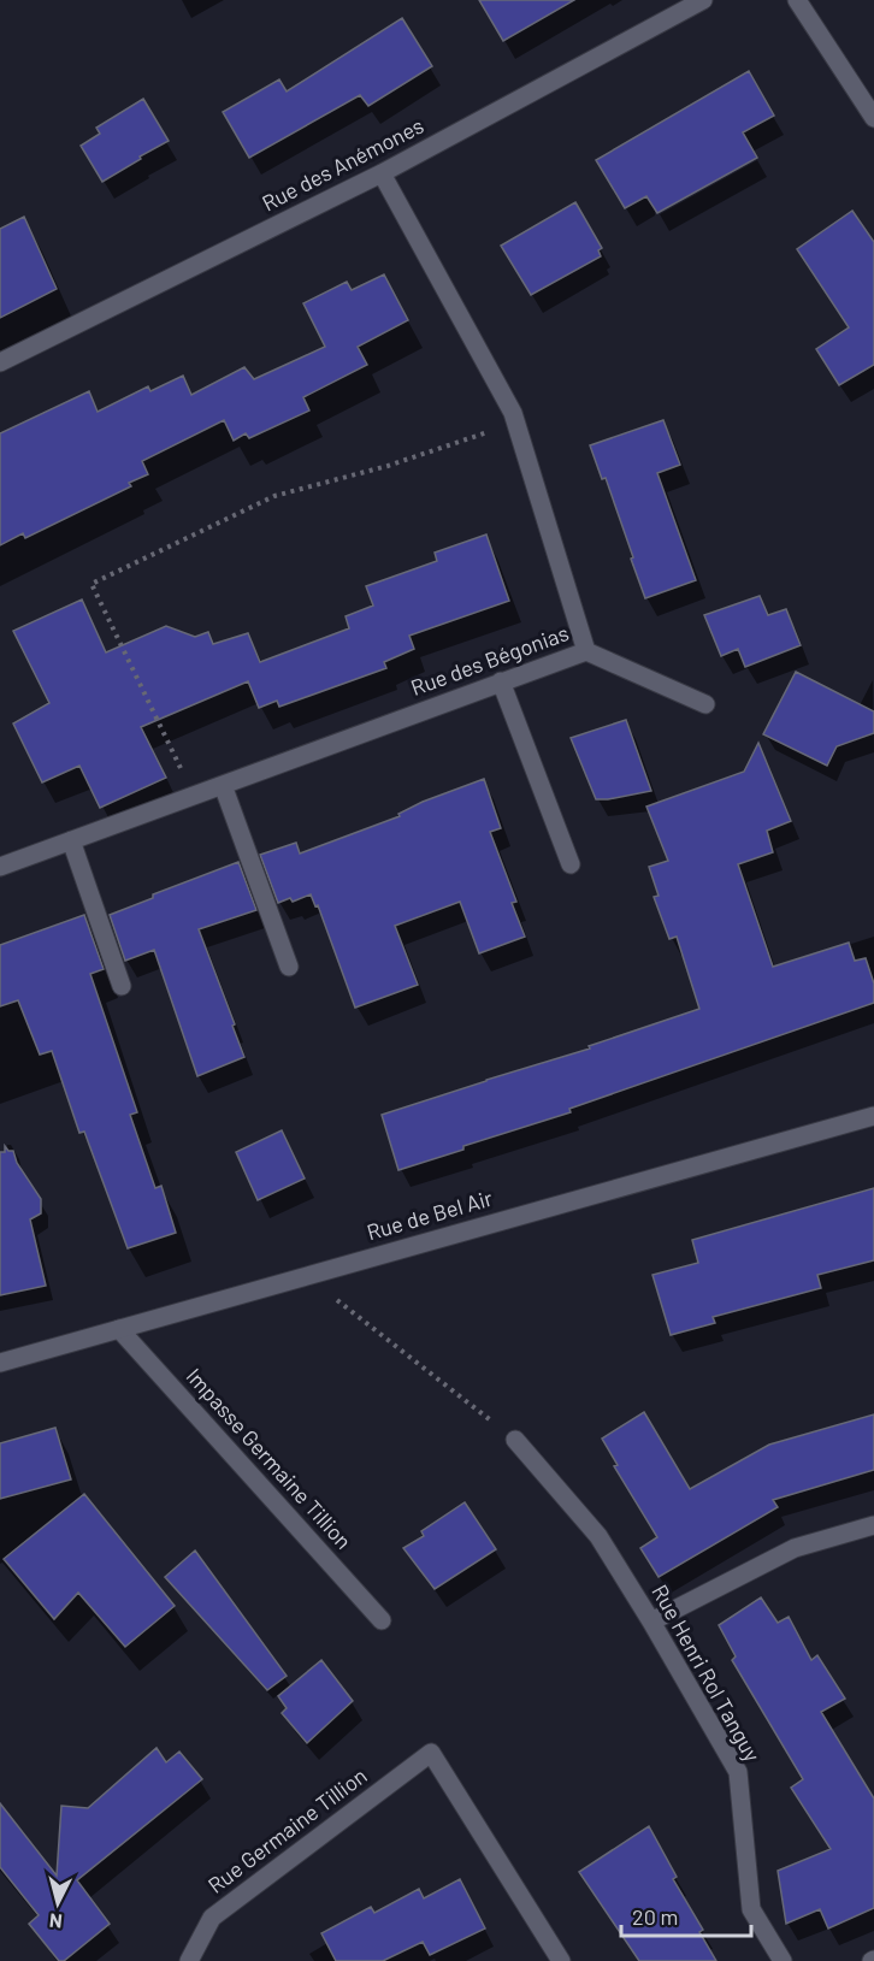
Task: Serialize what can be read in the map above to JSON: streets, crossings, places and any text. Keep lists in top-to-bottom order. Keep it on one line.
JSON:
{"streets":{"street":["Rue des Anémones","Rue des Bégonias","Rue de Bel Air","Impasse Germaine Tillion","Rue Henri Rol Tanguy","Rue Germaine Tillion"]},"crossings":[["Rue des Anémones","Rue des Bégonias"],["Rue de Bel Air","Impasse Germaine Tillion"]],"scale_bar":"20 m","north":"bottom"}
